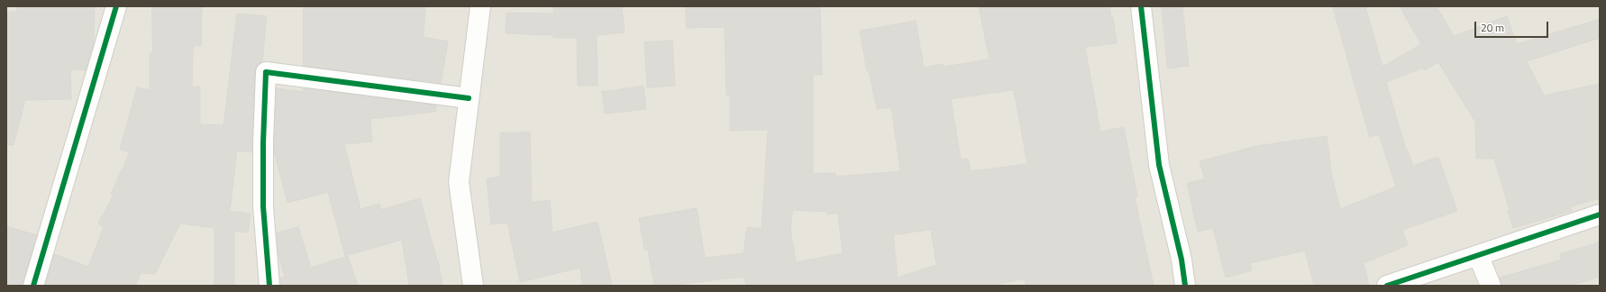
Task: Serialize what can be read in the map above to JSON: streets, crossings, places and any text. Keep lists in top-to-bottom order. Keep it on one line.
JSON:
{"scale_bar":"20 m"}
